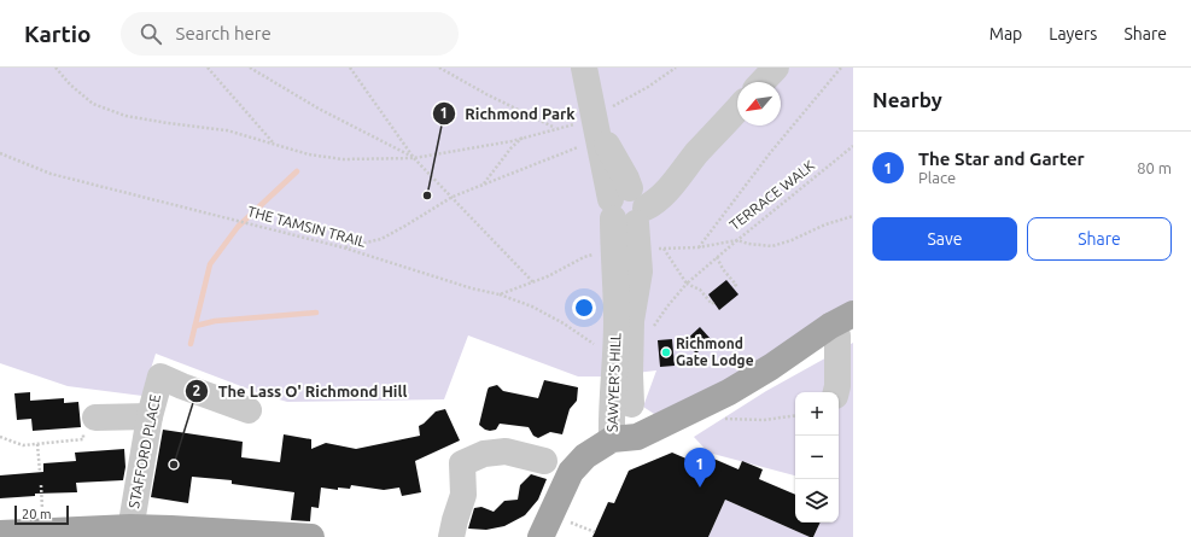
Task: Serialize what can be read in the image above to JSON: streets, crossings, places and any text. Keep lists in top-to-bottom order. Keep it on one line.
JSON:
{"streets":{"street":["SAWYER'S HILL","STAFFORD PLACE"],"path":["TERRACE WALK","THE TAMSIN TRAIL"]},"places":["Richmond Park","Richmond Gate Lodge","The Lass O' Richmond Hill"],"scale_bar":"20 m","north":"bottom left","page":{"header":"Kartio","search":"Search here","nav":["Map","Layers","Share"],"heading":"Nearby","list":[{"mark":"1","name":"The Star and Garter","note":"Place","value":"80 m"}],"buttons":["Save","Share"],"map_buttons":["+","−"],"pins":"1","scale":"20 m"}}
